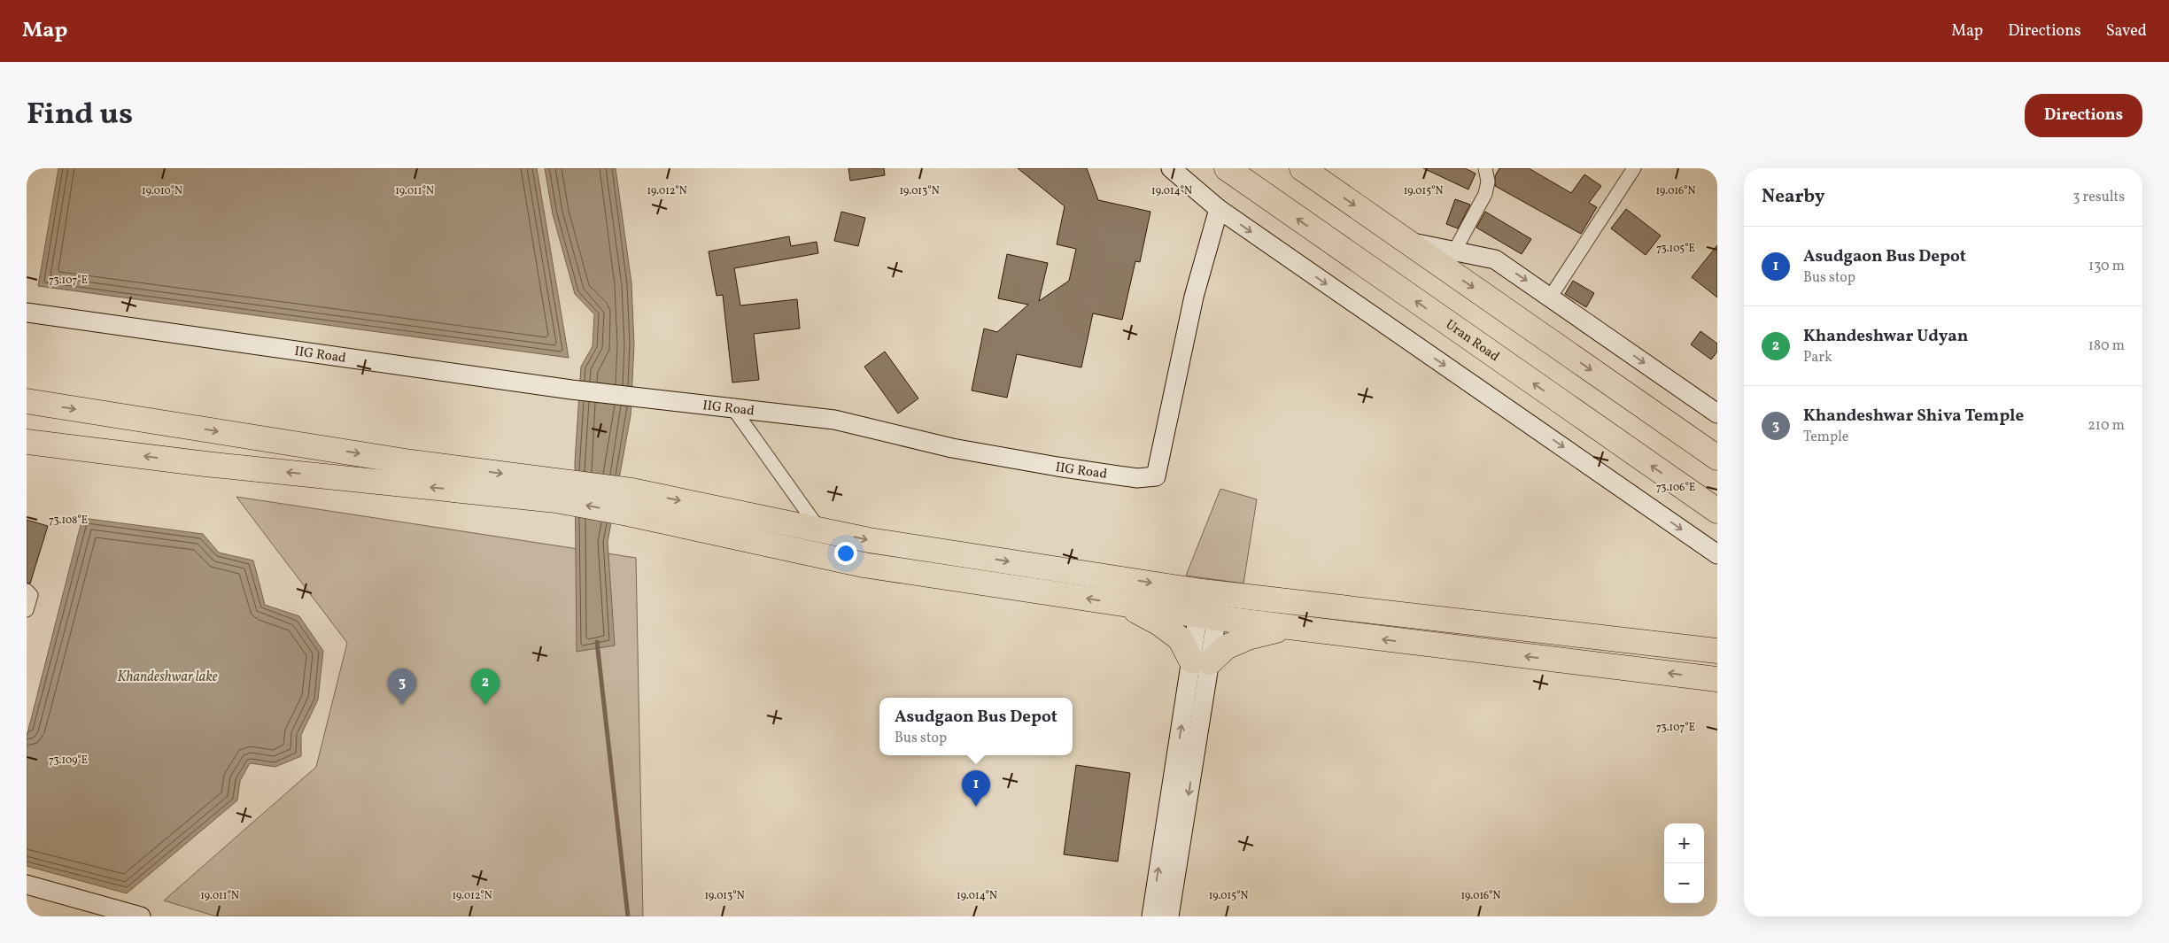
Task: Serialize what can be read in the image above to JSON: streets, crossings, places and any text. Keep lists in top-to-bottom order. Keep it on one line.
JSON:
{"streets":{"highway":["Uran Road"],"street":["IIG Road"]},"water":["Khandeshwar lake"],"page":{"header":"Map","nav":["Map","Directions","Saved"],"title":"Find us","buttons":"Directions","heading":["Nearby","3 results"],"list":[{"mark":"1","name":"Asudgaon Bus Depot","note":"Bus stop","value":"130 m"},{"mark":"2","name":"Khandeshwar Udyan","note":"Park","value":"180 m"},{"mark":"3","name":"Khandeshwar Shiva Temple","note":"Temple","value":"210 m"}],"pins":["2","3","1"],"popup":["Asudgaon Bus Depot","Bus stop"],"map_buttons":["+","−"]},"coordinates":["19.010°N","19.011°N","19.012°N","19.013°N","19.014°N","19.015°N","19.016°N","73.105°E","73.107°E","73.106°E","73.108°E","73.109°E"]}
